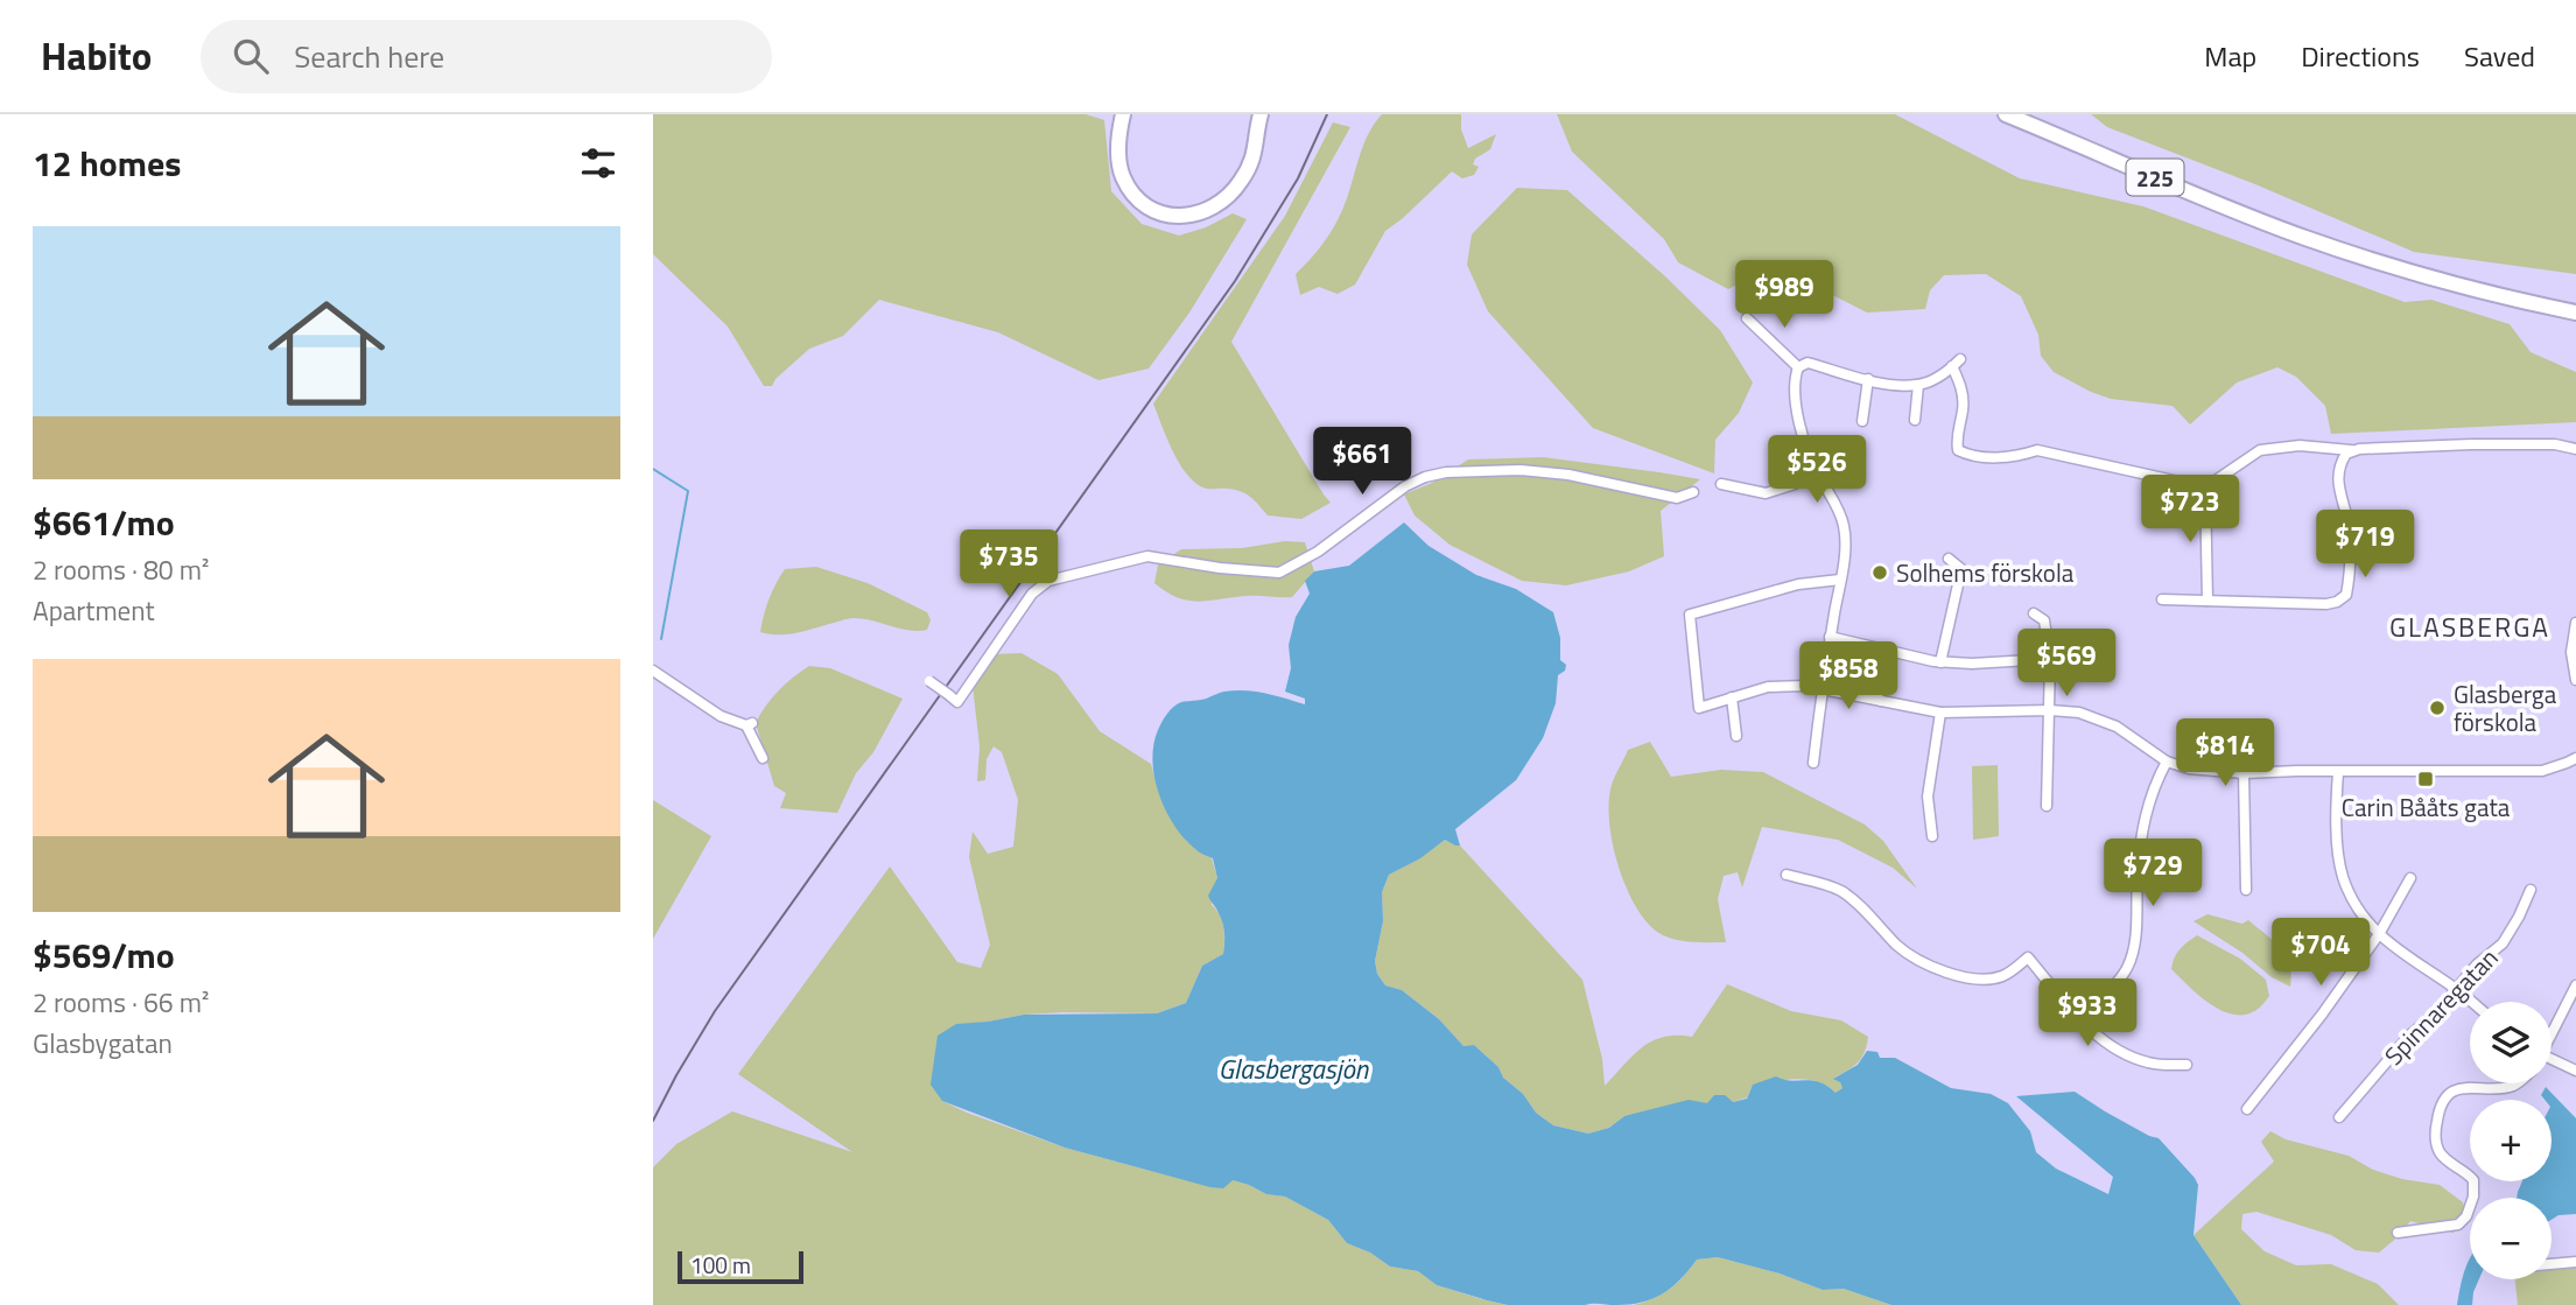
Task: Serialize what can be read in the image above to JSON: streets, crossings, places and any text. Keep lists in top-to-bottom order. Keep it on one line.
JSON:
{"streets":{"main road":["225"],"street":["Spinnaregatan"]},"districts":["GLASBERGA"],"water":["Glasbergasjön"],"places":{"other":["Solhems förskola","Glasberga förskola"],"transit":["Carin Bååts gata"]},"scale_bar":"100 m","page":{"header":"Habito","search":"Search here","nav":["Map","Directions","Saved"],"heading":"12 homes","list":[{"name":"$661/mo","note":"2 rooms · 80 m² · Apartment"},{"name":"$569/mo","note":"2 rooms · 66 m² · Glasbygatan"}],"price":["$989","$661","$526","$723","$719","$735","$569","$858","$814","$729","$704","$933"],"map_buttons":["+","−"],"scale":"100 m"}}
